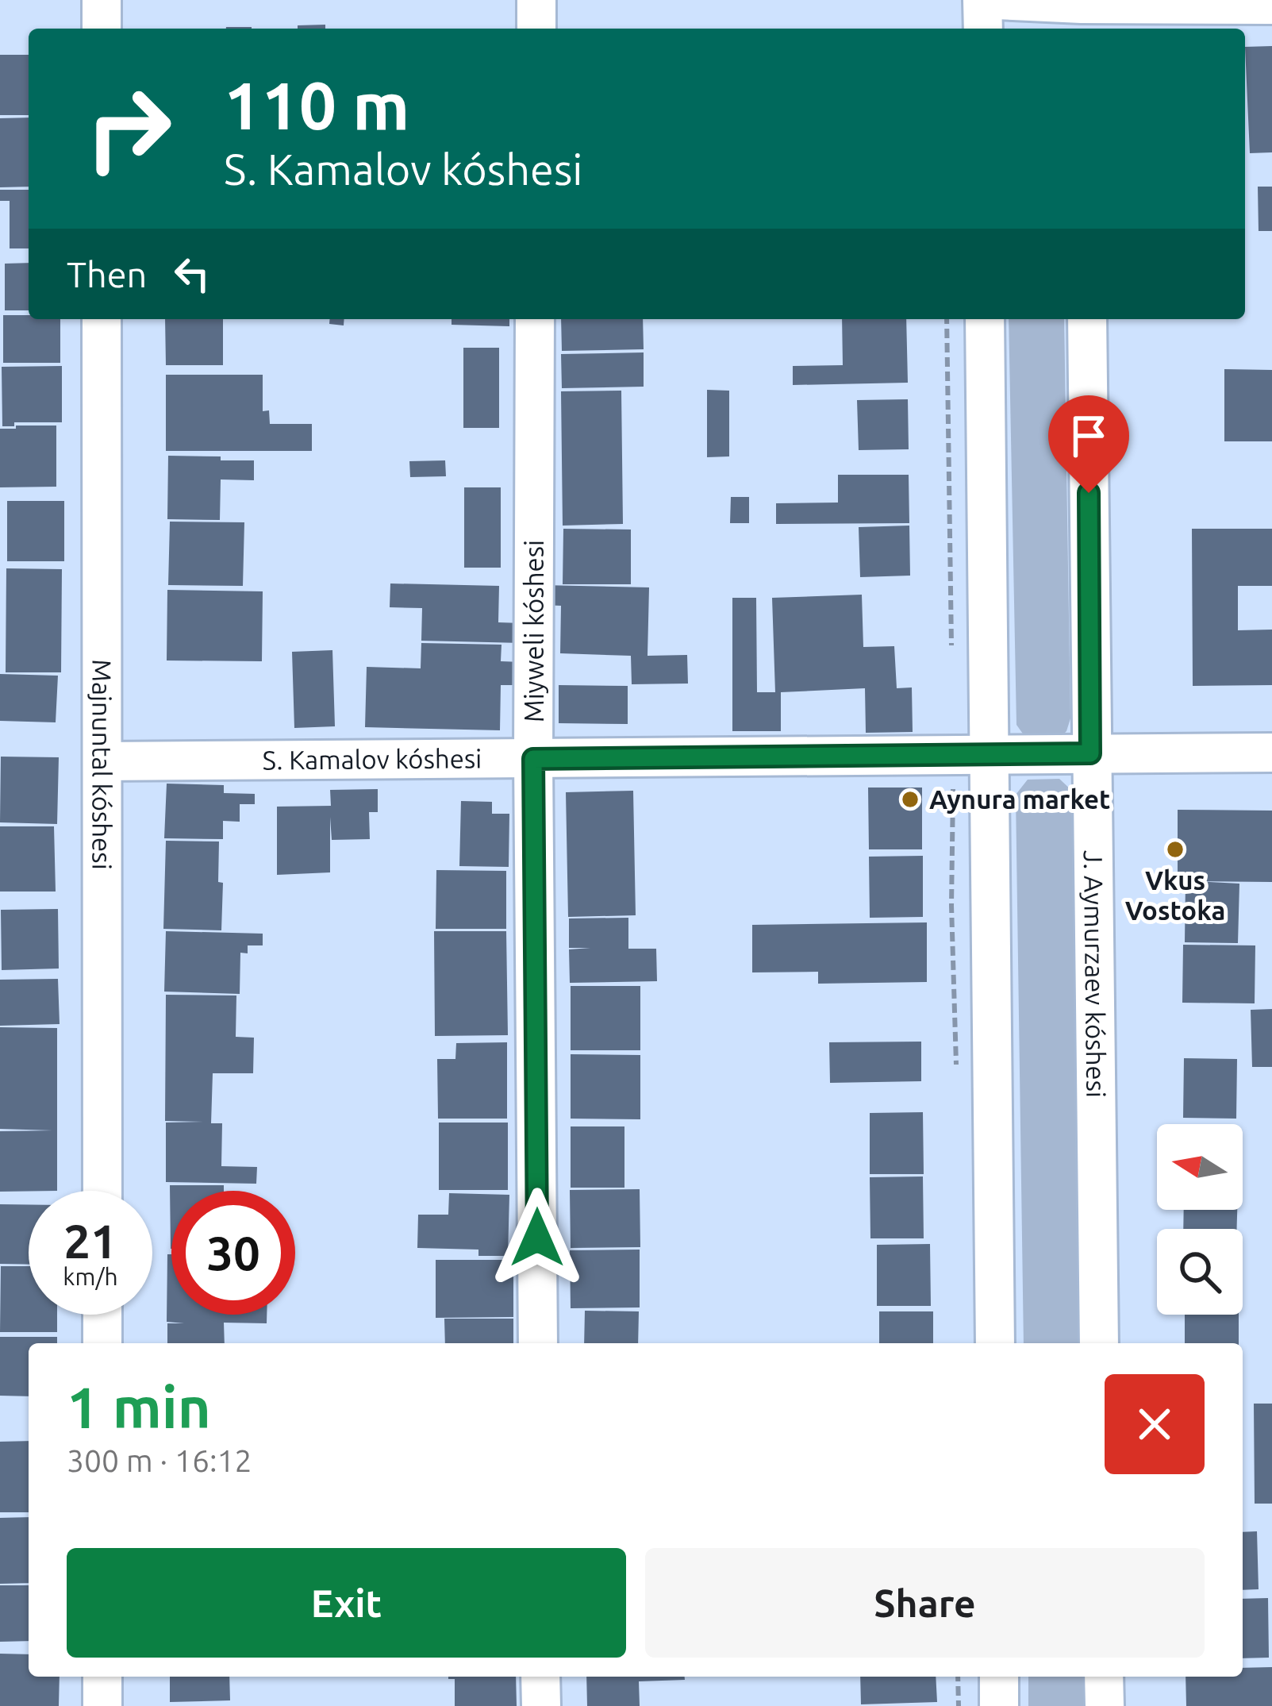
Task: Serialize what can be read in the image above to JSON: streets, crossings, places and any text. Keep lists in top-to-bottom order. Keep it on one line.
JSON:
{"streets":{"street":["Miyweli kóshesi","S. Kamalov kóshesi","Majnuntal kóshesi","J. Aymurzaev kóshesi"]},"crossings":[["Miyweli kóshesi","S. Kamalov kóshesi"],["S. Kamalov kóshesi","Majnuntal kóshesi"],["S. Kamalov kóshesi","J. Aymurzaev kóshesi"]],"places":["Aynura market","Vkus Vostoka"],"north":"left","page":{"turn":["110 m","S. Kamalov kóshesi"],"then":"Then","speed":"21 km/h","limit":"30","heading":["1 min","300 m · 16:12"],"buttons":["Exit","Share"]}}
